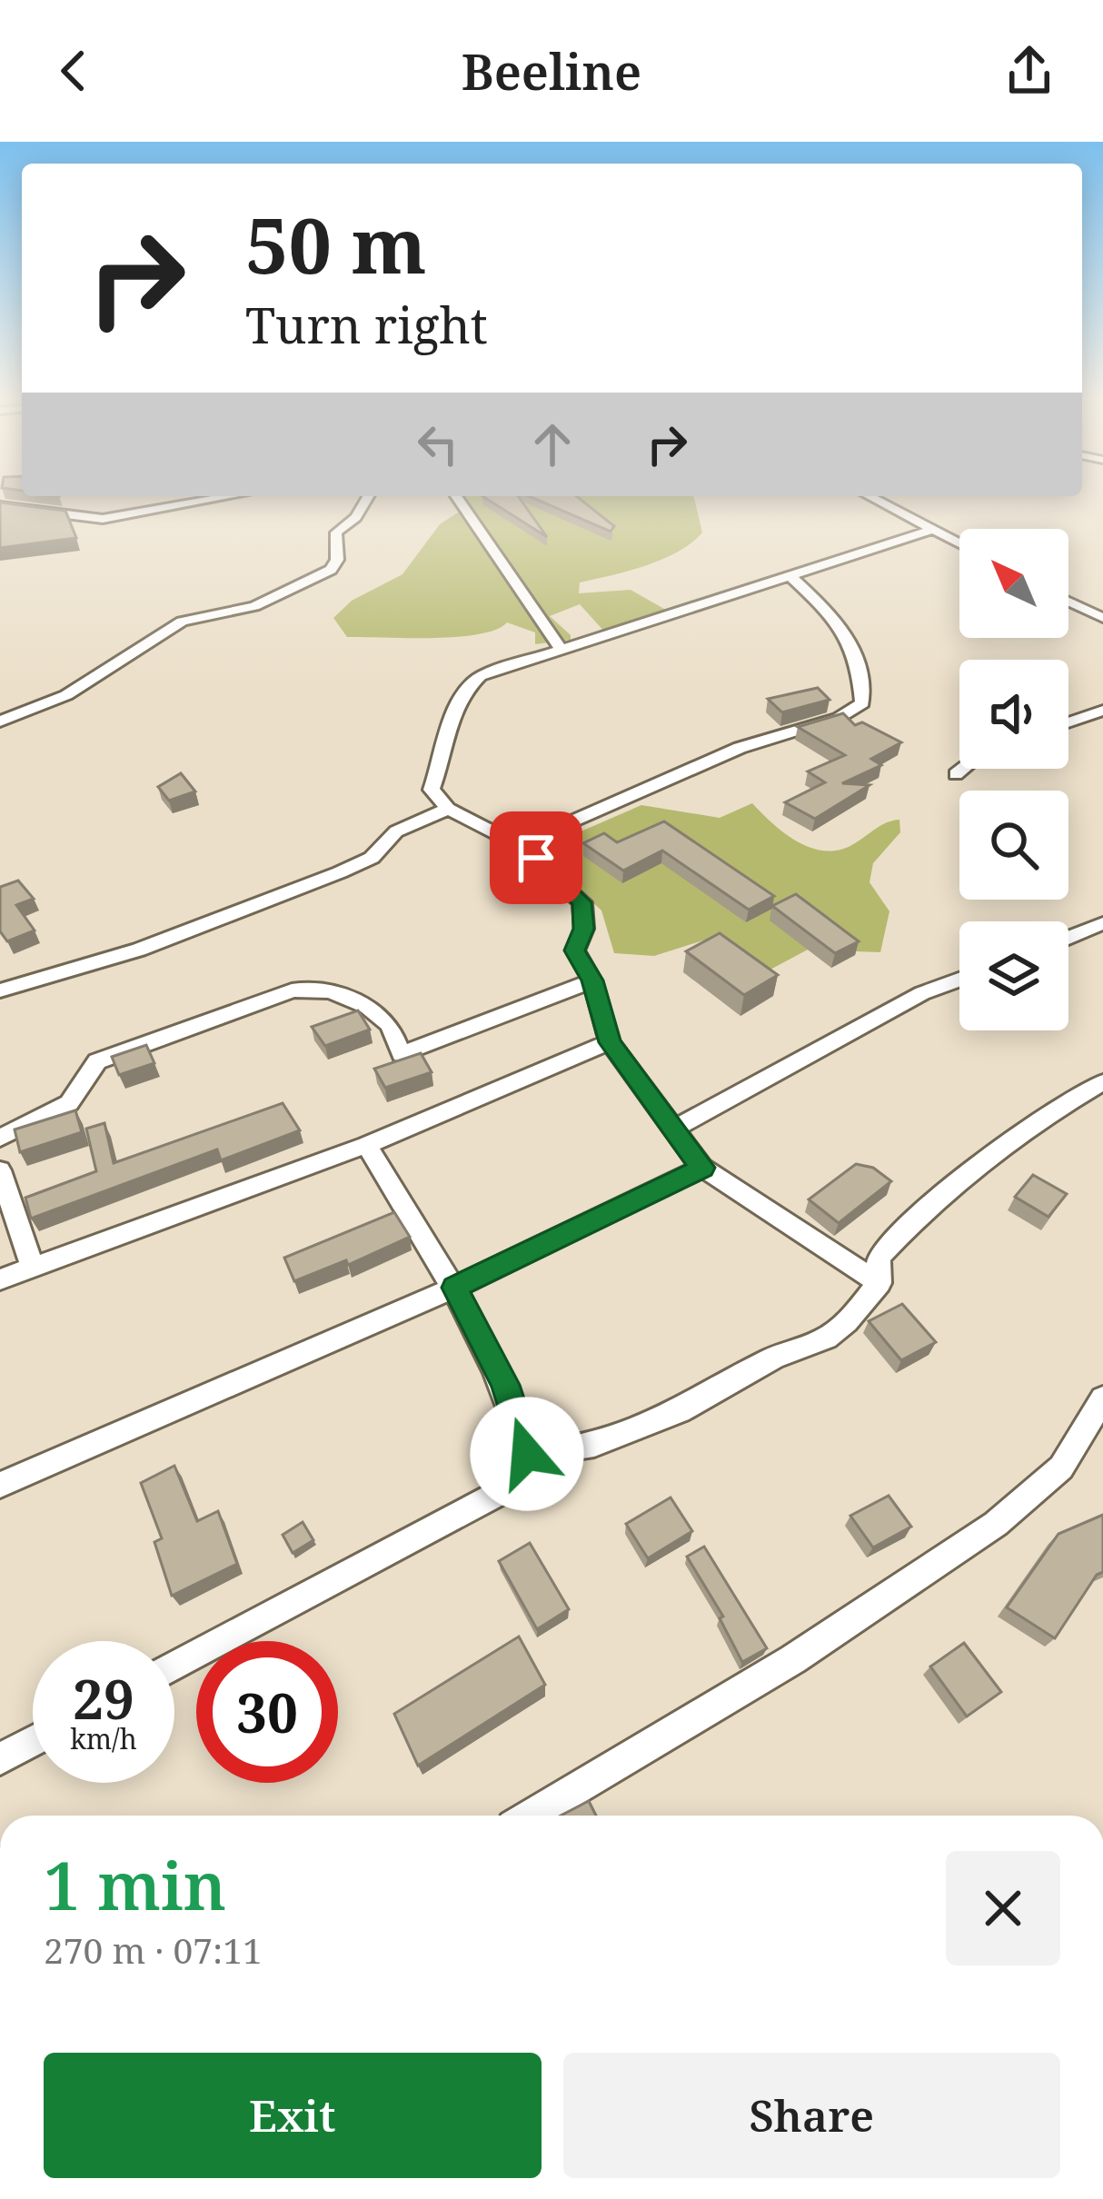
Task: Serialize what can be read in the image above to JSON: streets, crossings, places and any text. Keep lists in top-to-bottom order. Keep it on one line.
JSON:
{"north":"top left","page":{"header":"Beeline","turn":["50 m","Turn right"],"speed":"29 km/h","limit":"30","heading":["1 min","270 m · 07:11"],"buttons":["Exit","Share"]}}
